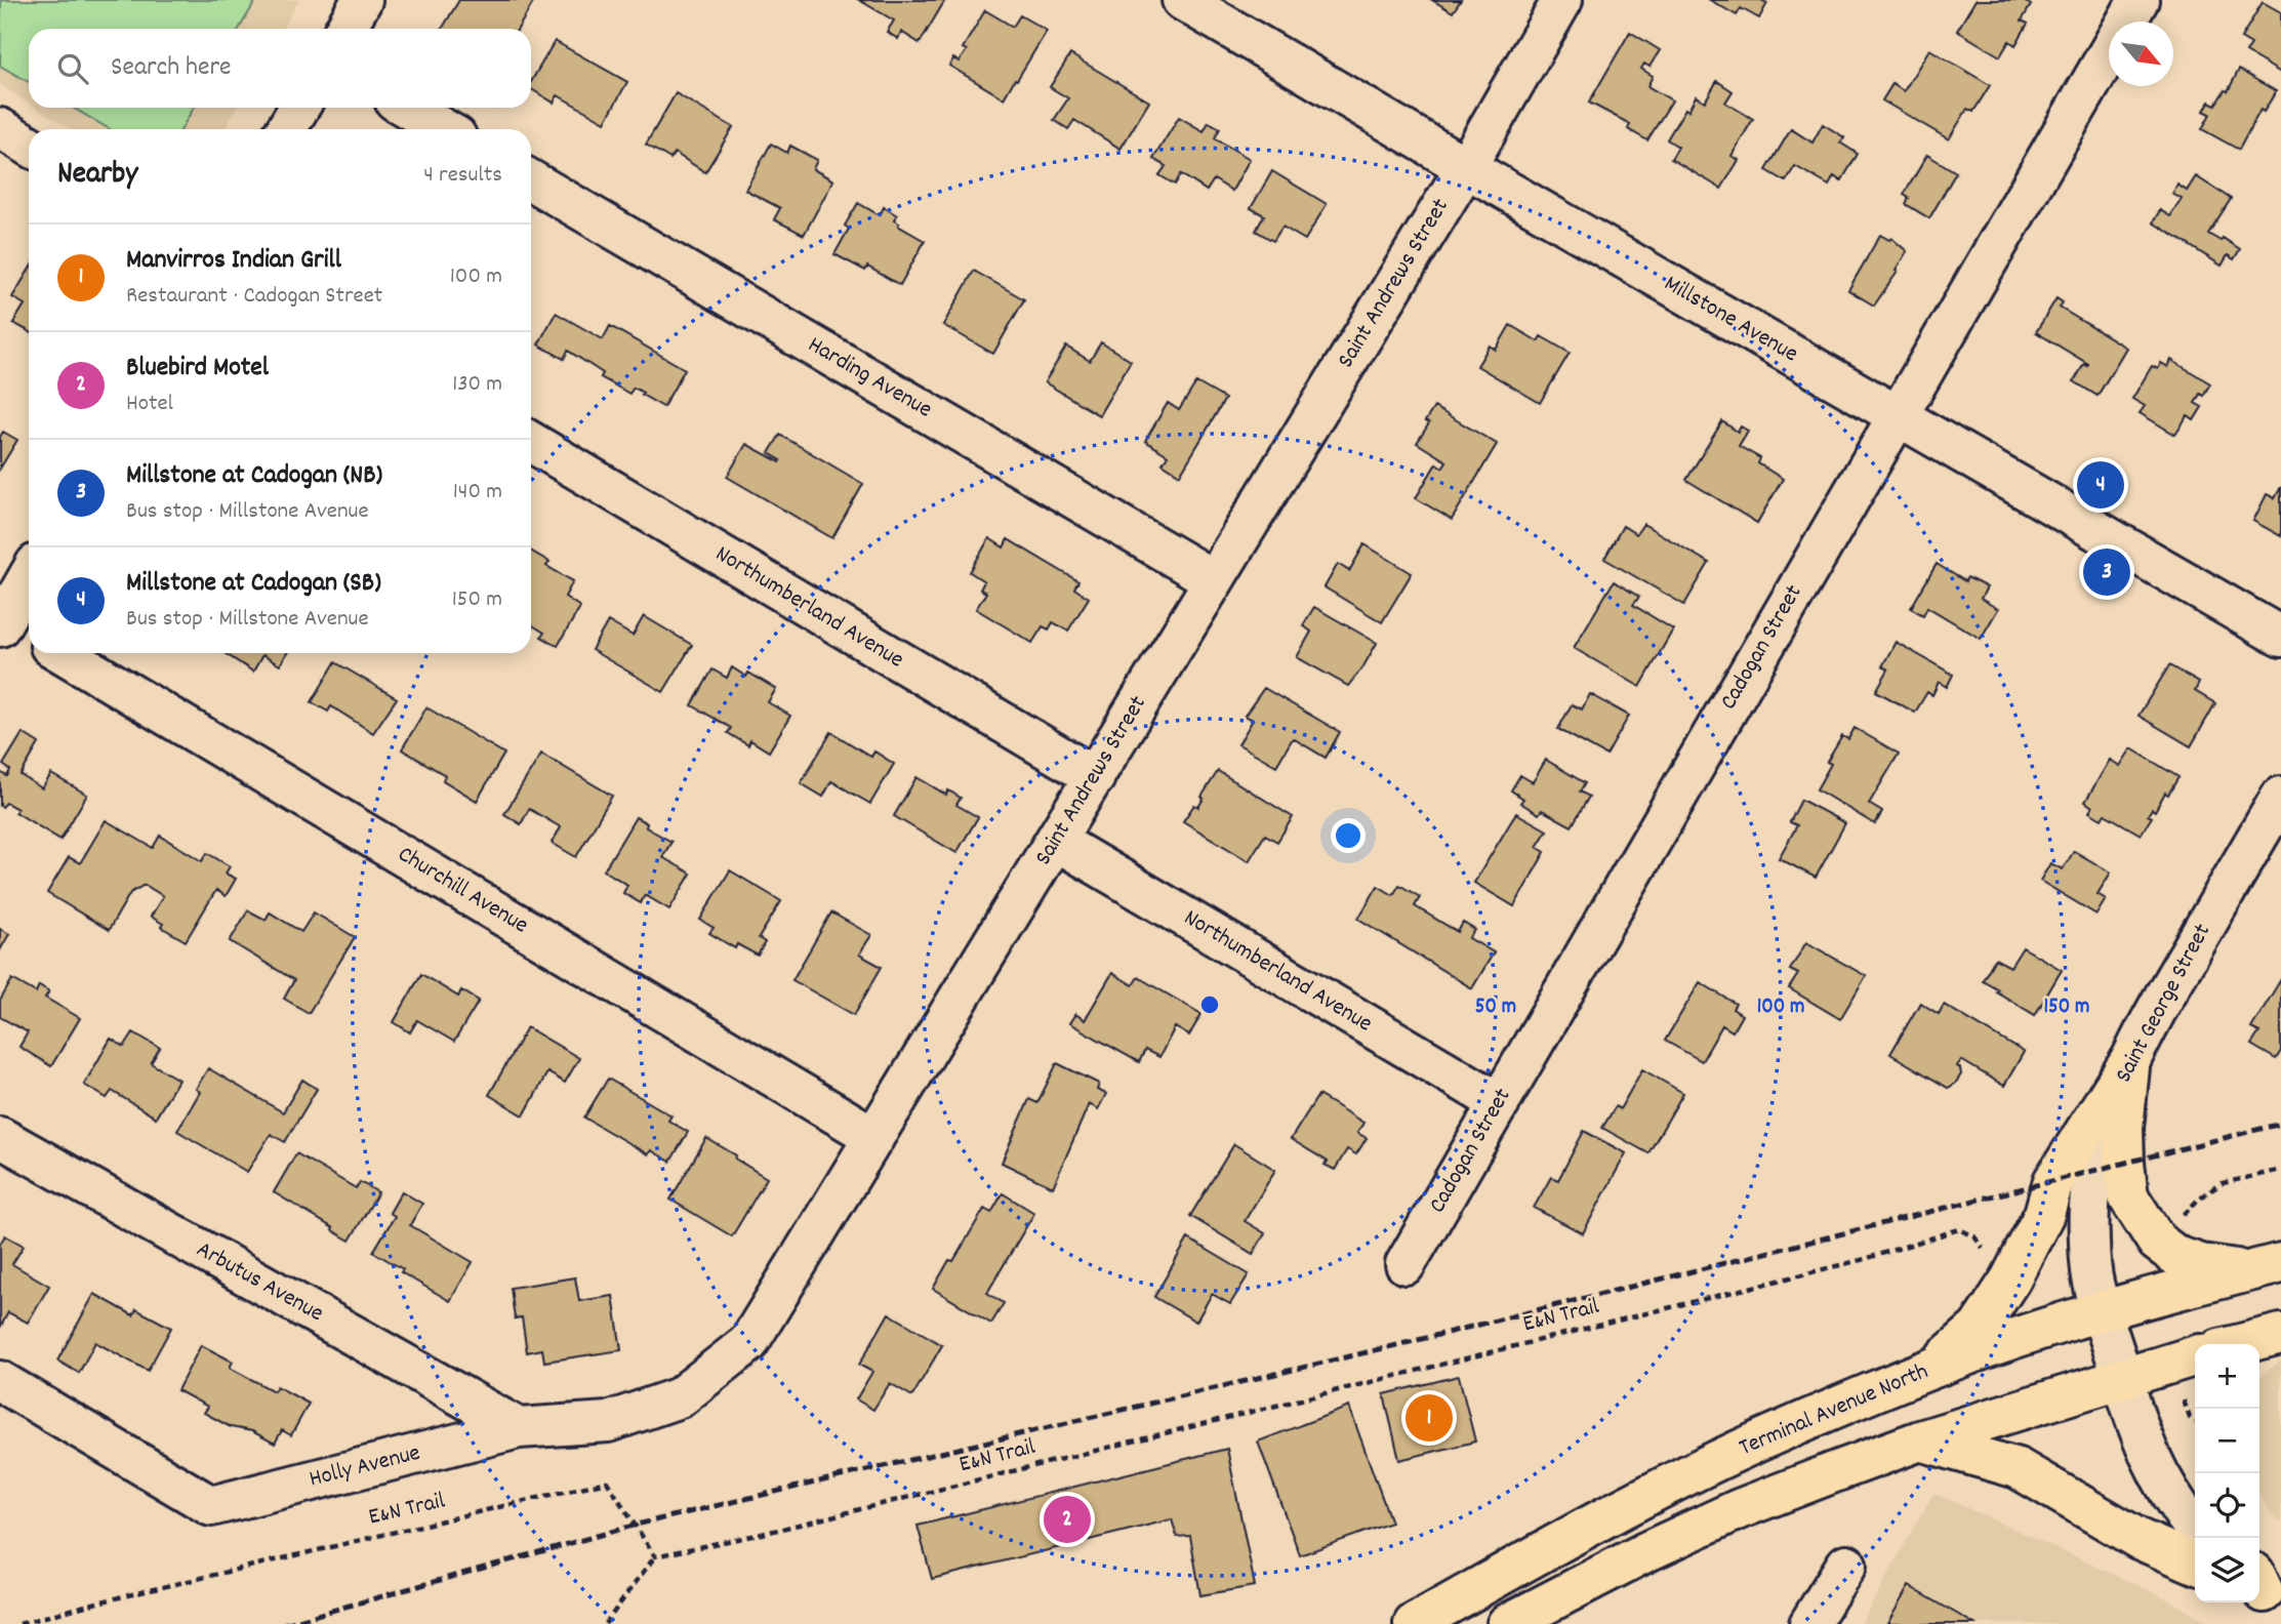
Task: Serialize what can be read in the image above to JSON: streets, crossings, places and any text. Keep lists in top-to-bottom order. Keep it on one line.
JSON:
{"streets":{"main road":["Terminal Avenue North"],"street":["Saint Andrews Street","Millstone Avenue","Harding Avenue","Northumberland Avenue","Cadogan Street","Churchill Avenue","Saint George Street","Arbutus Avenue","Holly Avenue"],"path":["E&N Trail"]},"crossings":[["Saint Andrews Street","Millstone Avenue"],["Saint Andrews Street","Harding Avenue"],["Saint Andrews Street","Northumberland Avenue"],["Saint Andrews Street","Churchill Avenue"],["Saint Andrews Street","Arbutus Avenue"],["Saint Andrews Street","Holly Avenue"],["Millstone Avenue","Cadogan Street"],["Northumberland Avenue","Cadogan Street"],["Saint George Street","Terminal Avenue North"],["Arbutus Avenue","Holly Avenue"]],"north":"bottom right","page":{"search":"Search here","heading":["Nearby","4 results"],"list":[{"mark":"1","name":"Manvirros Indian Grill","note":"Restaurant · Cadogan Street","value":"100 m"},{"mark":"2","name":"Bluebird Motel","note":"Hotel","value":"130 m"},{"mark":"3","name":"Millstone at Cadogan (NB)","note":"Bus stop · Millstone Avenue","value":"140 m"},{"mark":"4","name":"Millstone at Cadogan (SB)","note":"Bus stop · Millstone Avenue","value":"150 m"}],"pins":["4","3","1","2"],"map_buttons":["+","−"]},"rings":["50 m","100 m","150 m"]}
